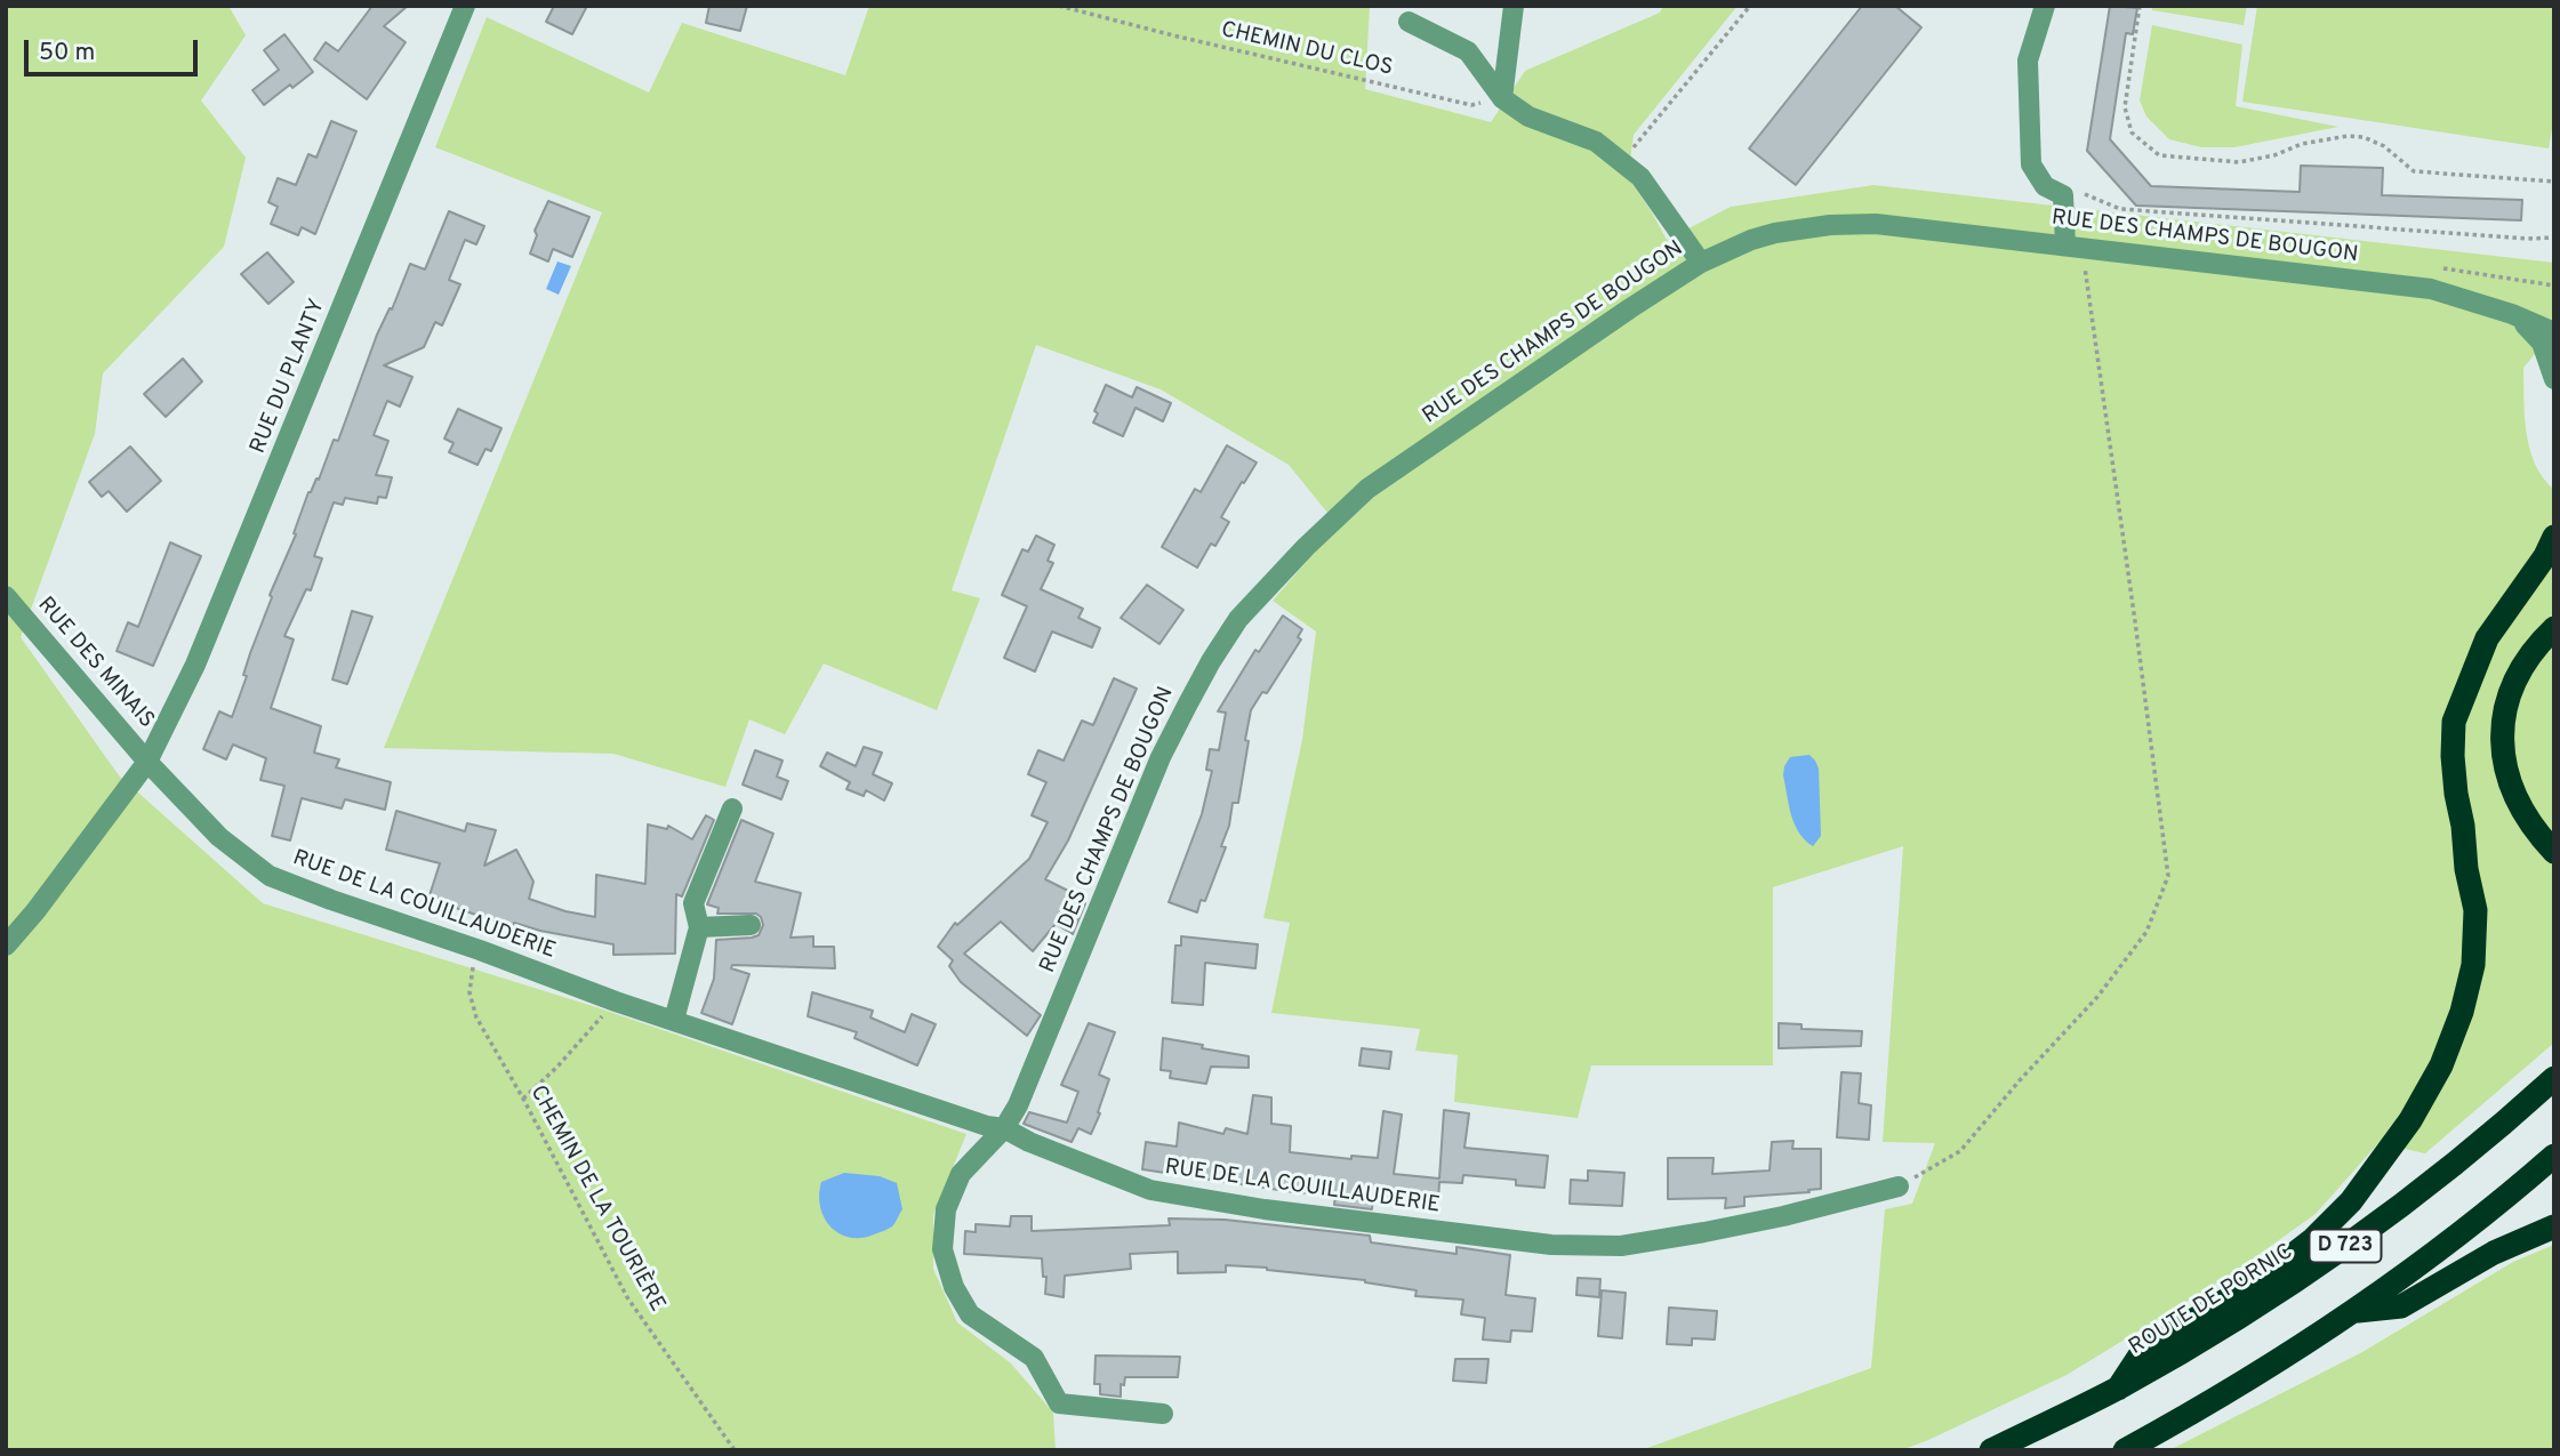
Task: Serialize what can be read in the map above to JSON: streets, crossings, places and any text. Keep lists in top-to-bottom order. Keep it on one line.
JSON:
{"streets":{"highway":["D 723","ROUTE DE PORNIC"],"street":["RUE DES CHAMPS DE BOUGON","RUE DU PLANTY","RUE DES MINAIS","RUE DE LA COUILLAUDERIE"],"path":["CHEMIN DU CLOS","CHEMIN DE LA TOURIÈRE"]},"crossings":[["RUE DES CHAMPS DE BOUGON","RUE DE LA COUILLAUDERIE"],["RUE DU PLANTY","RUE DES MINAIS"],["RUE DU PLANTY","RUE DE LA COUILLAUDERIE"],["RUE DES MINAIS","RUE DE LA COUILLAUDERIE"],["RUE DE LA COUILLAUDERIE","CHEMIN DE LA TOURIÈRE"]],"scale_bar":"50 m"}
